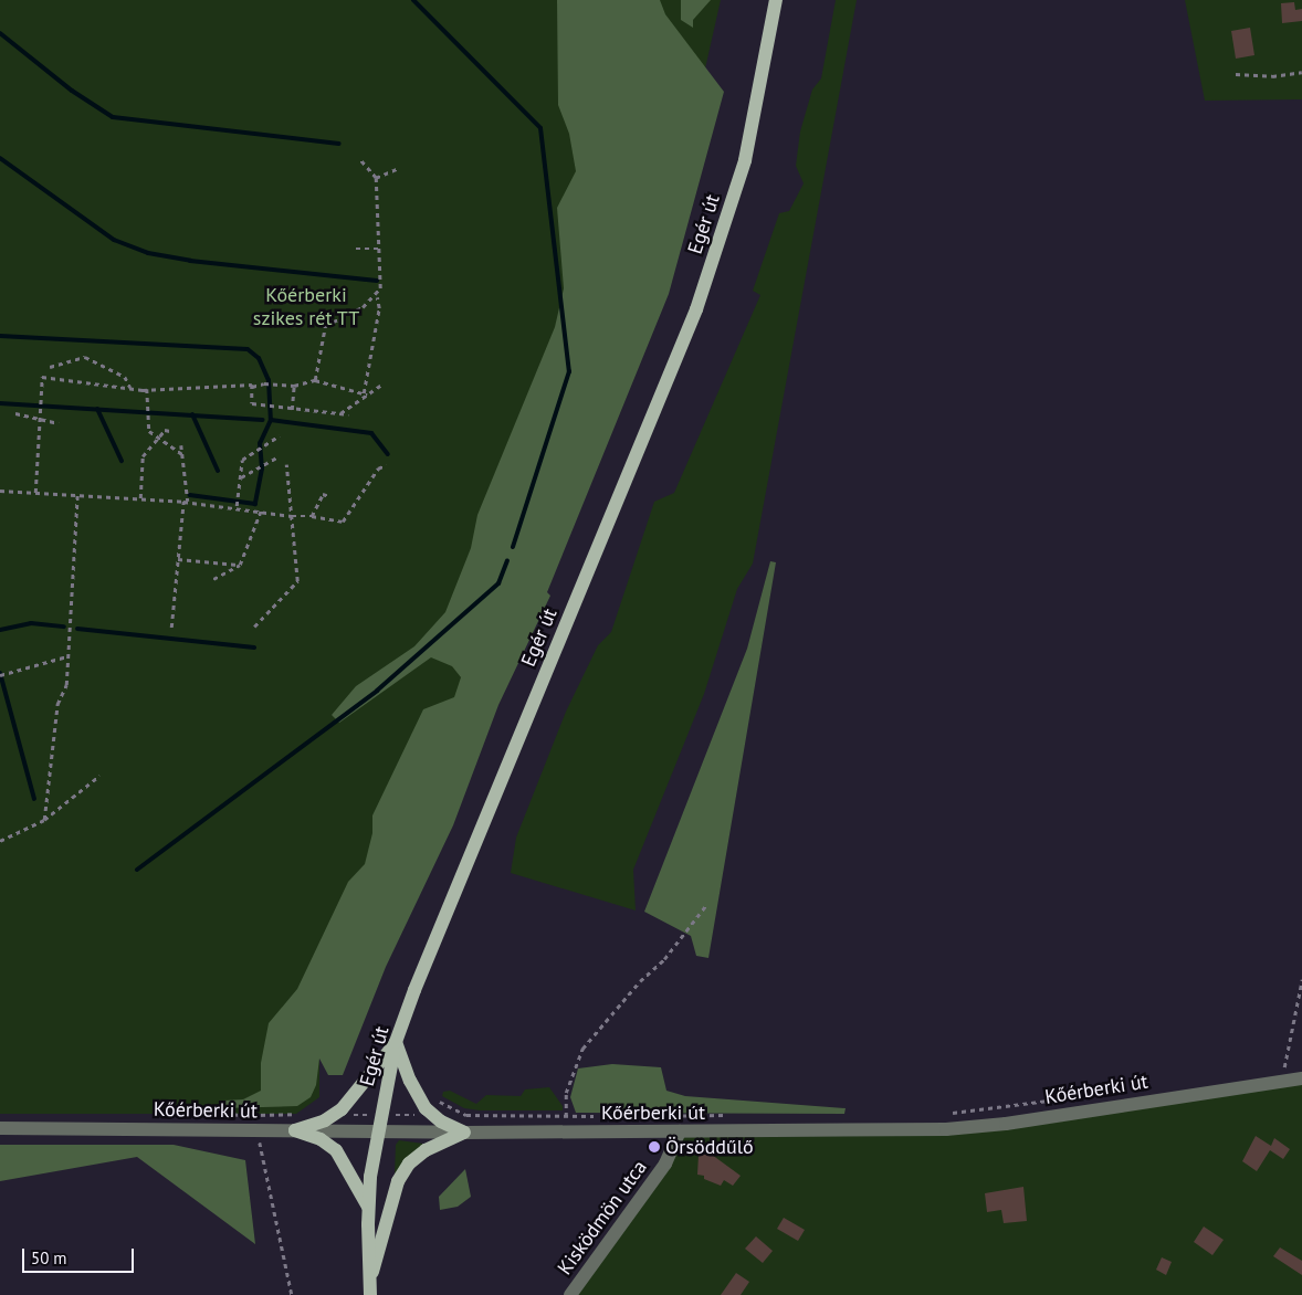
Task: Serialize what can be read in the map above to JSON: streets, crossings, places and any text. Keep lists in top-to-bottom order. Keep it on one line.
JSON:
{"streets":{"main road":["Egér út"],"street":["Kőérberki út","Kisködmön utca"]},"crossings":[["Egér út","Kőérberki út"],["Kőérberki út","Kisködmön utca"]],"parks":["Kőérberki szikes rét TT"],"places":["Örsöddűlő"],"scale_bar":"50 m"}
